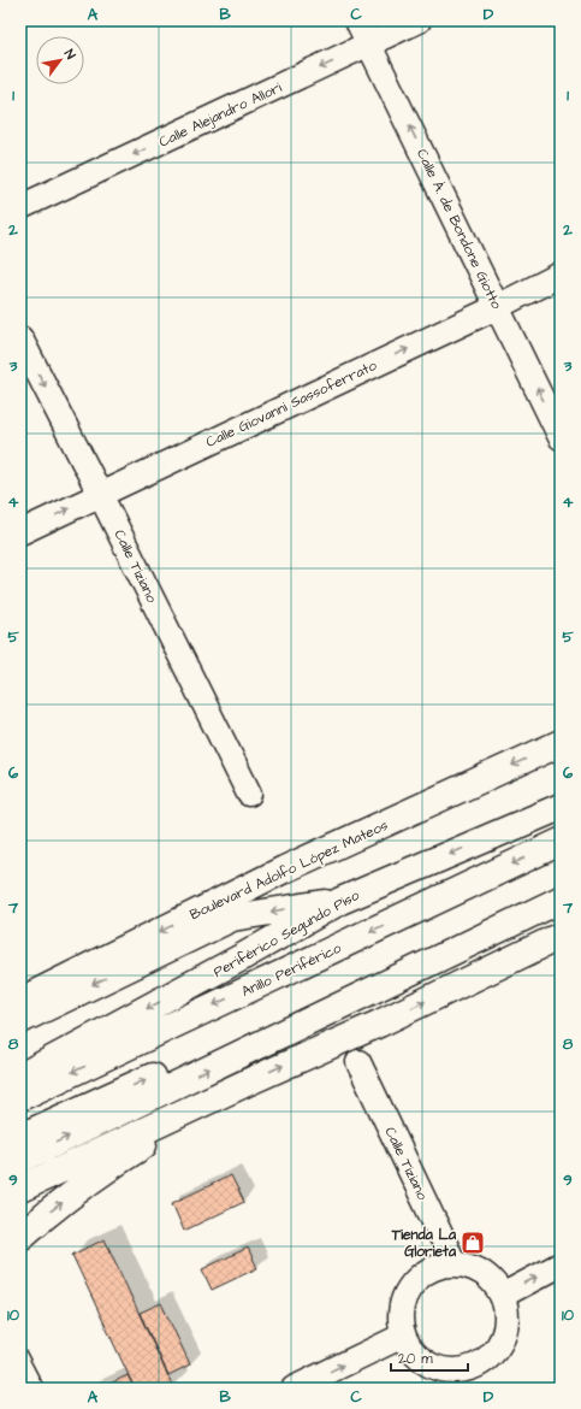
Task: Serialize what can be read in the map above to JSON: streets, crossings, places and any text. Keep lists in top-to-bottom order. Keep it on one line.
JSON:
{"streets":{"main road":["Boulevard Adolfo López Mateos","Periférico Segundo Piso","Anillo Periférico"],"street":["Calle Alejandro Allori","Calle Á. de Bondone Giotto","Calle Giovanni Sassoferrato","Calle Tiziano"]},"crossings":[["Calle Alejandro Allori","Calle Á. de Bondone Giotto"],["Calle Á. de Bondone Giotto","Calle Giovanni Sassoferrato"],["Calle Giovanni Sassoferrato","Calle Tiziano"]],"one_way":["Calle Alejandro Allori","Calle Á. de Bondone Giotto","Calle Giovanni Sassoferrato"],"places":{"shop":["Tienda La Glorieta"]},"scale_bar":"20 m","north":"top right","grid":{"columns":["A","B","C","D"],"rows":["1","2","3","4","5","6","7","8","9","10"]}}
